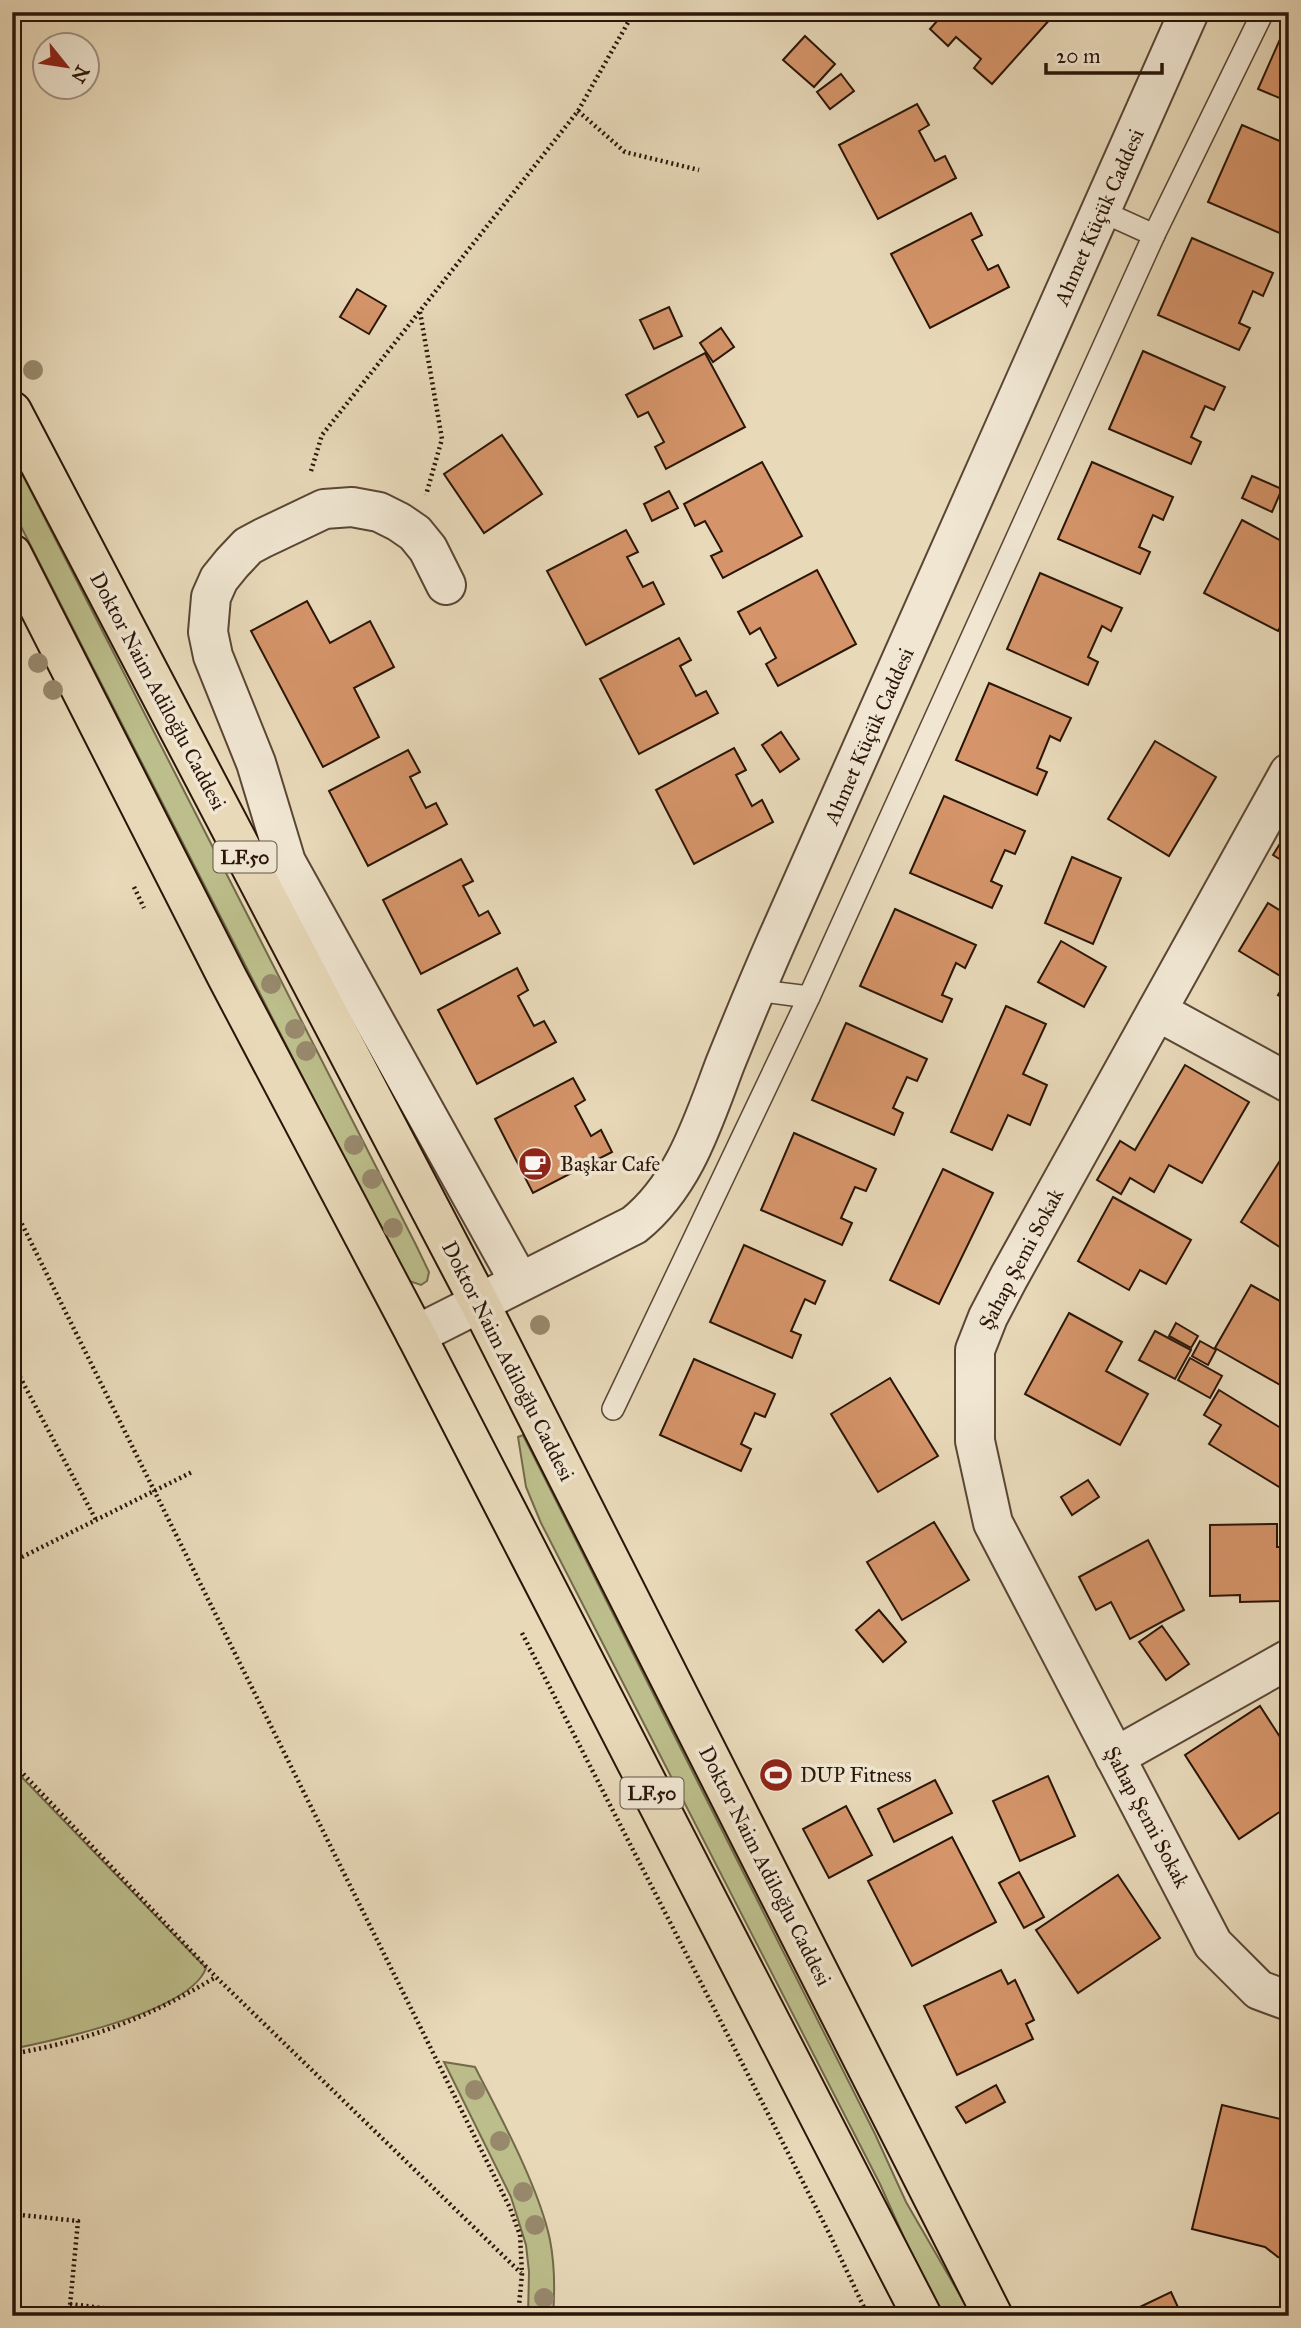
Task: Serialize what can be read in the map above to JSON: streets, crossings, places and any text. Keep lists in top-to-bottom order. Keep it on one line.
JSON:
{"streets":{"main road":["Doktor Naim Adiloğlu Caddesi","LF.50"],"street":["Ahmet Küçük Caddesi","Şahap Şemi Sokak"]},"crossings":[["Ahmet Küçük Caddesi","Doktor Naim Adiloğlu Caddesi"],["Ahmet Küçük Caddesi","LF.50"]],"places":{"cafe":["Başkar Cafe"],"sports":["DUP Fitness"]},"scale_bar":"20 m","north":"bottom right"}
